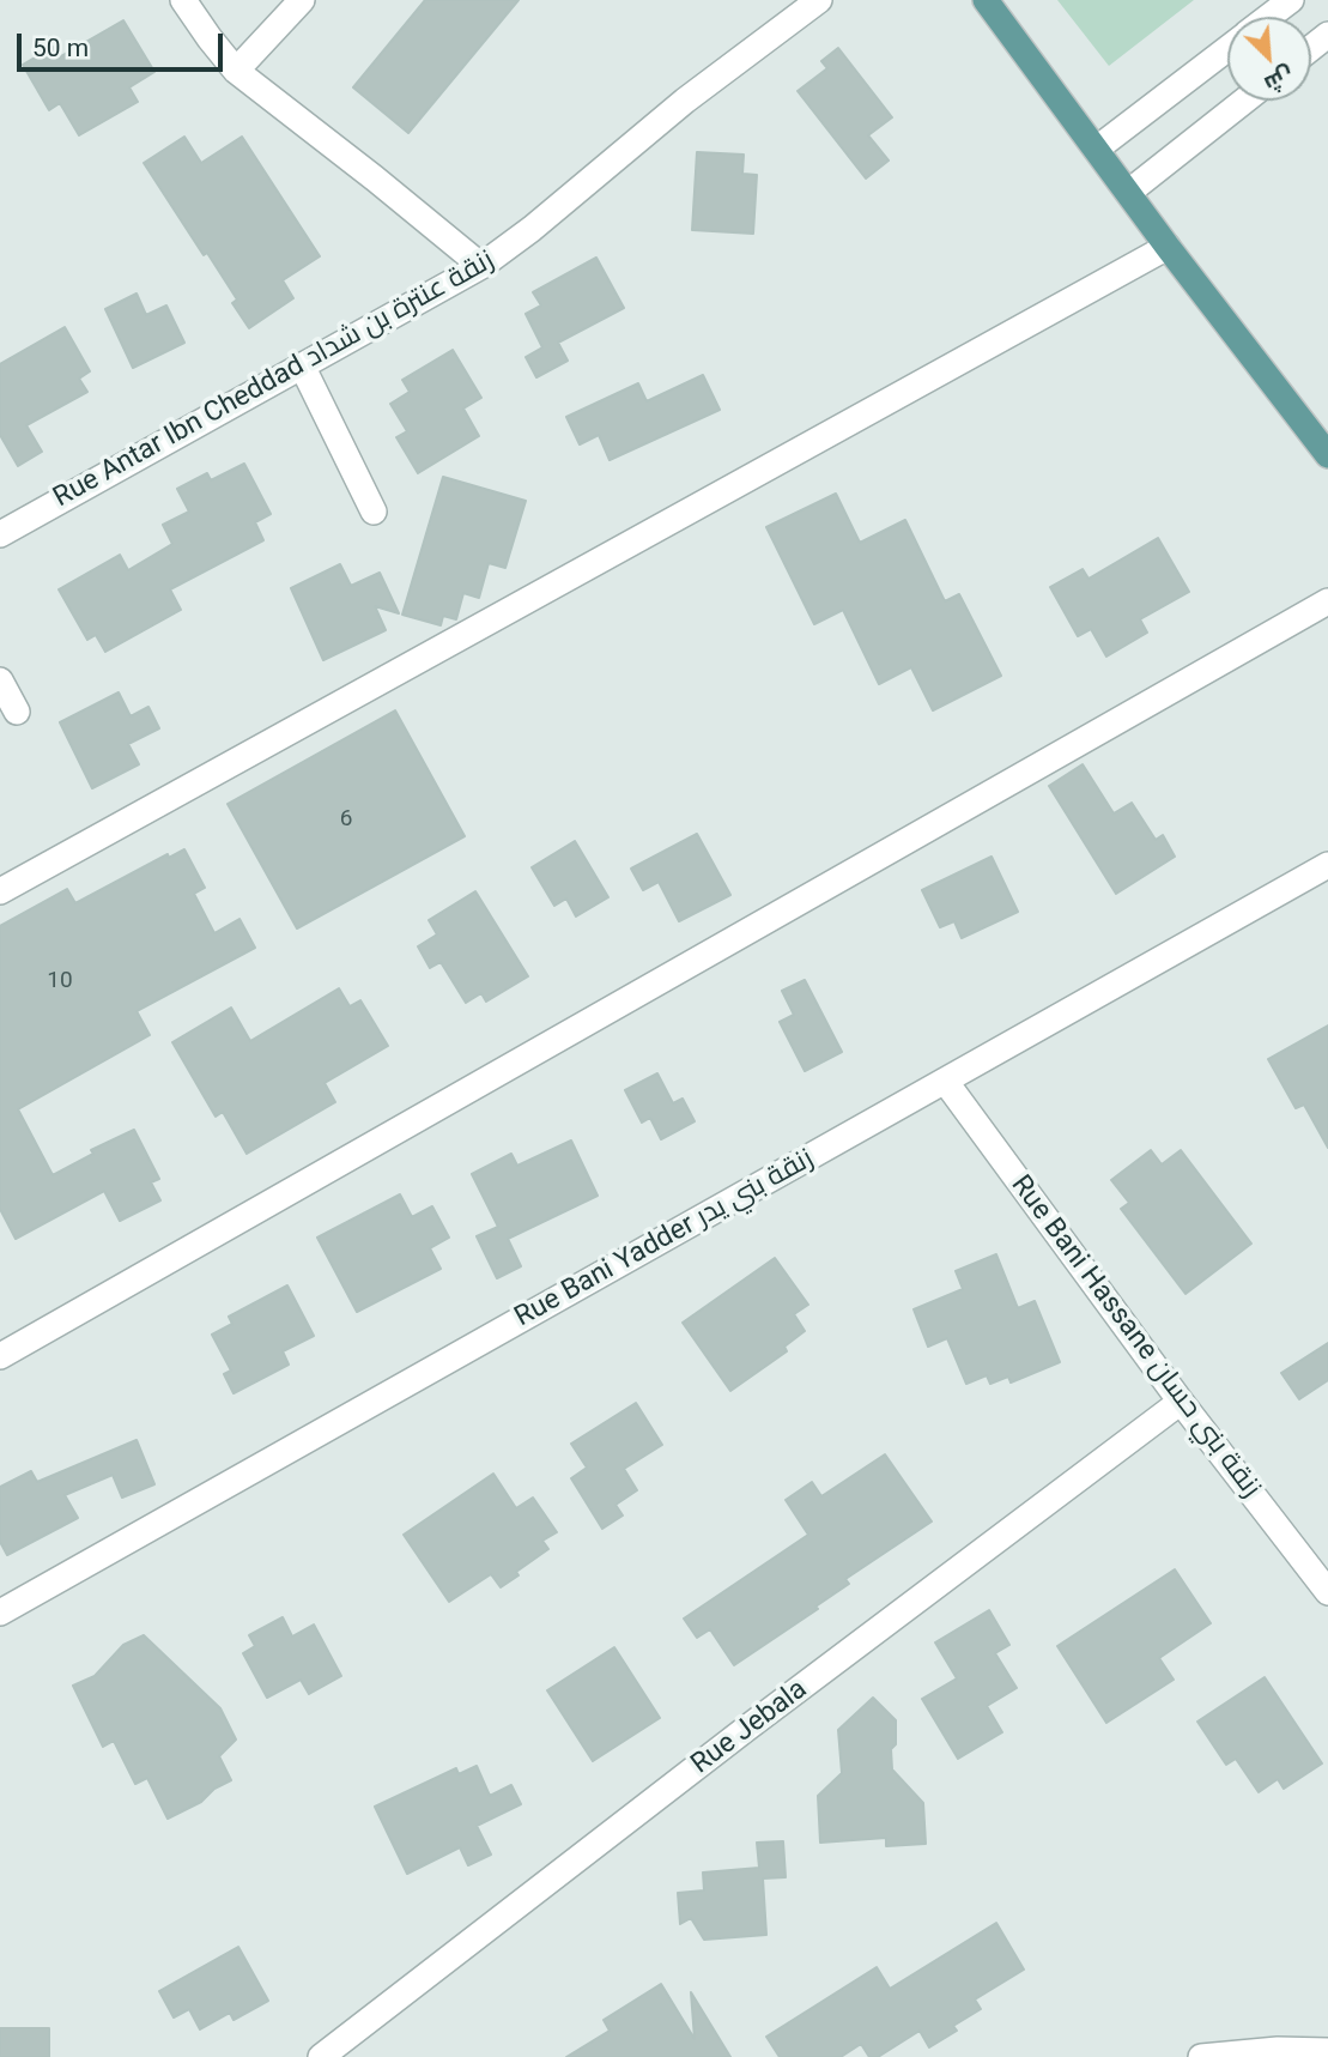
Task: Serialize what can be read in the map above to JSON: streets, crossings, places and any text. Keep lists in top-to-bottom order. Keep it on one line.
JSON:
{"streets":{"street":["Rue Antar Ibn Cheddad زنقة عنترة بن شداد","Rue Bani Yadder زنقة بني يدر","Rue Bani Hassane زنقة بني حسان","Rue Jebala"]},"crossings":[["Rue Bani Yadder زنقة بني يدر","Rue Bani Hassane زنقة بني حسان"],["Rue Bani Hassane زنقة بني حسان","Rue Jebala"]],"house_numbers":["6","10"],"scale_bar":"50 m","north":"bottom right"}
